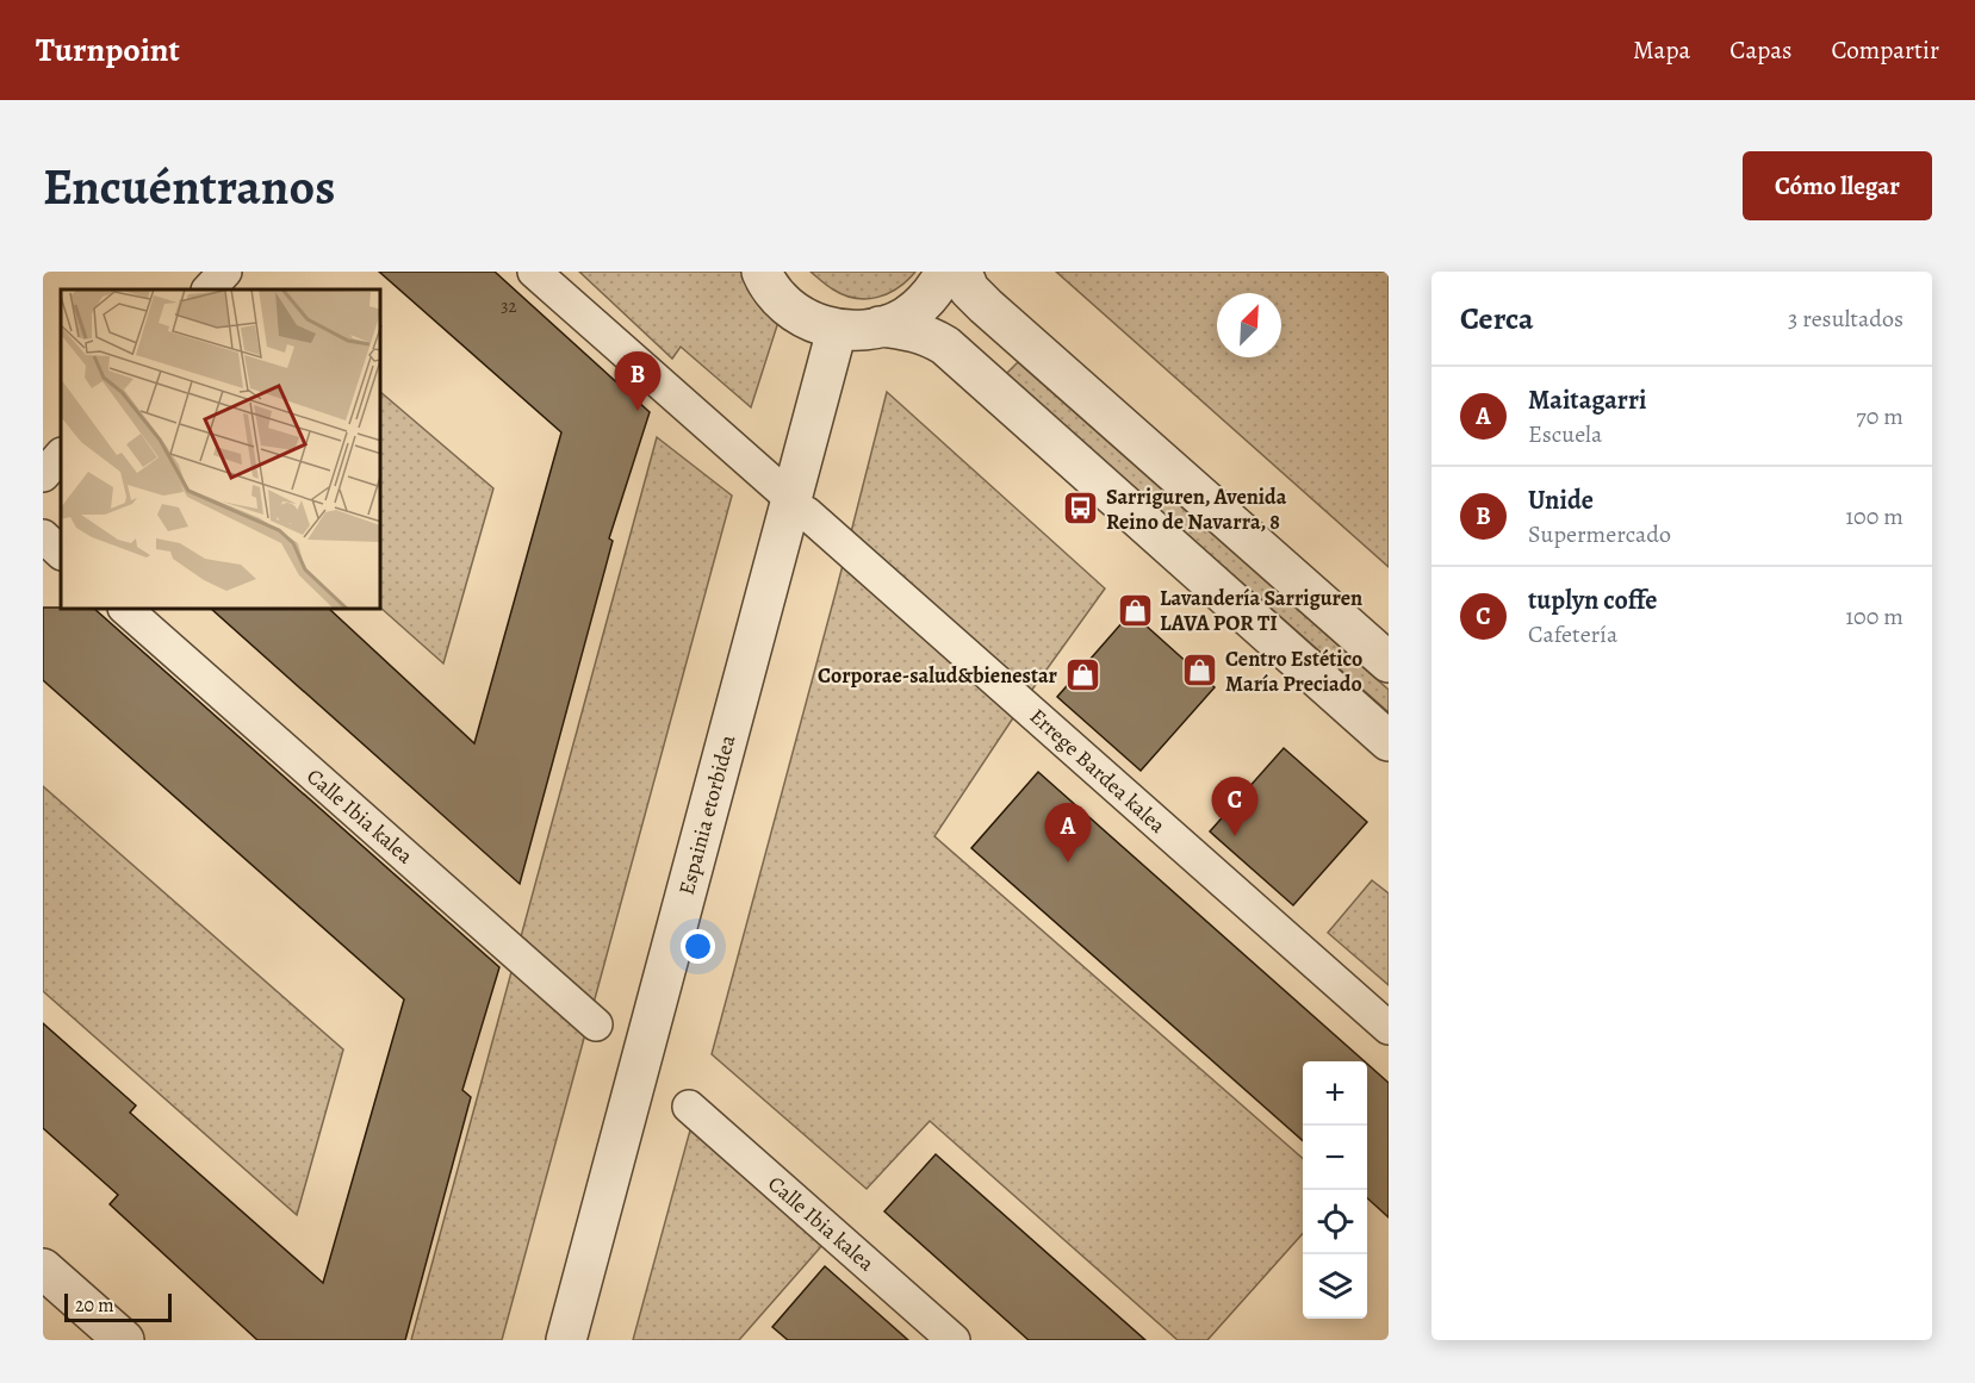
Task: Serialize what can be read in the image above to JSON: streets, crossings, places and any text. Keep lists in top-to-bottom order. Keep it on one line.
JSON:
{"streets":{"street":["Errege Bardea kalea","Espainia etorbidea","Calle Ibia kalea"]},"places":{"bus stop":["Sarriguren, Avenida Reino de Navarra, 8"],"shop":["Lavandería Sarriguren LAVA POR TI","Centro Estético María Preciado","Corporae-salud&bienestar"]},"house_numbers":["32"],"scale_bar":"20 m","north":"top right","page":{"header":"Turnpoint","nav":["Mapa","Capas","Compartir"],"buttons":"Cómo llegar","title":"Encuéntranos","heading":["Cerca","3 resultados"],"pins":["B","C","A"],"list":[{"mark":"A","name":"Maitagarri","note":"Escuela","value":"70 m"},{"mark":"B","name":"Unide","note":"Supermercado","value":"100 m"},{"mark":"C","name":"tuplyn coffe","note":"Cafetería","value":"100 m"}],"map_buttons":["+","−"],"scale":"20 m"}}
